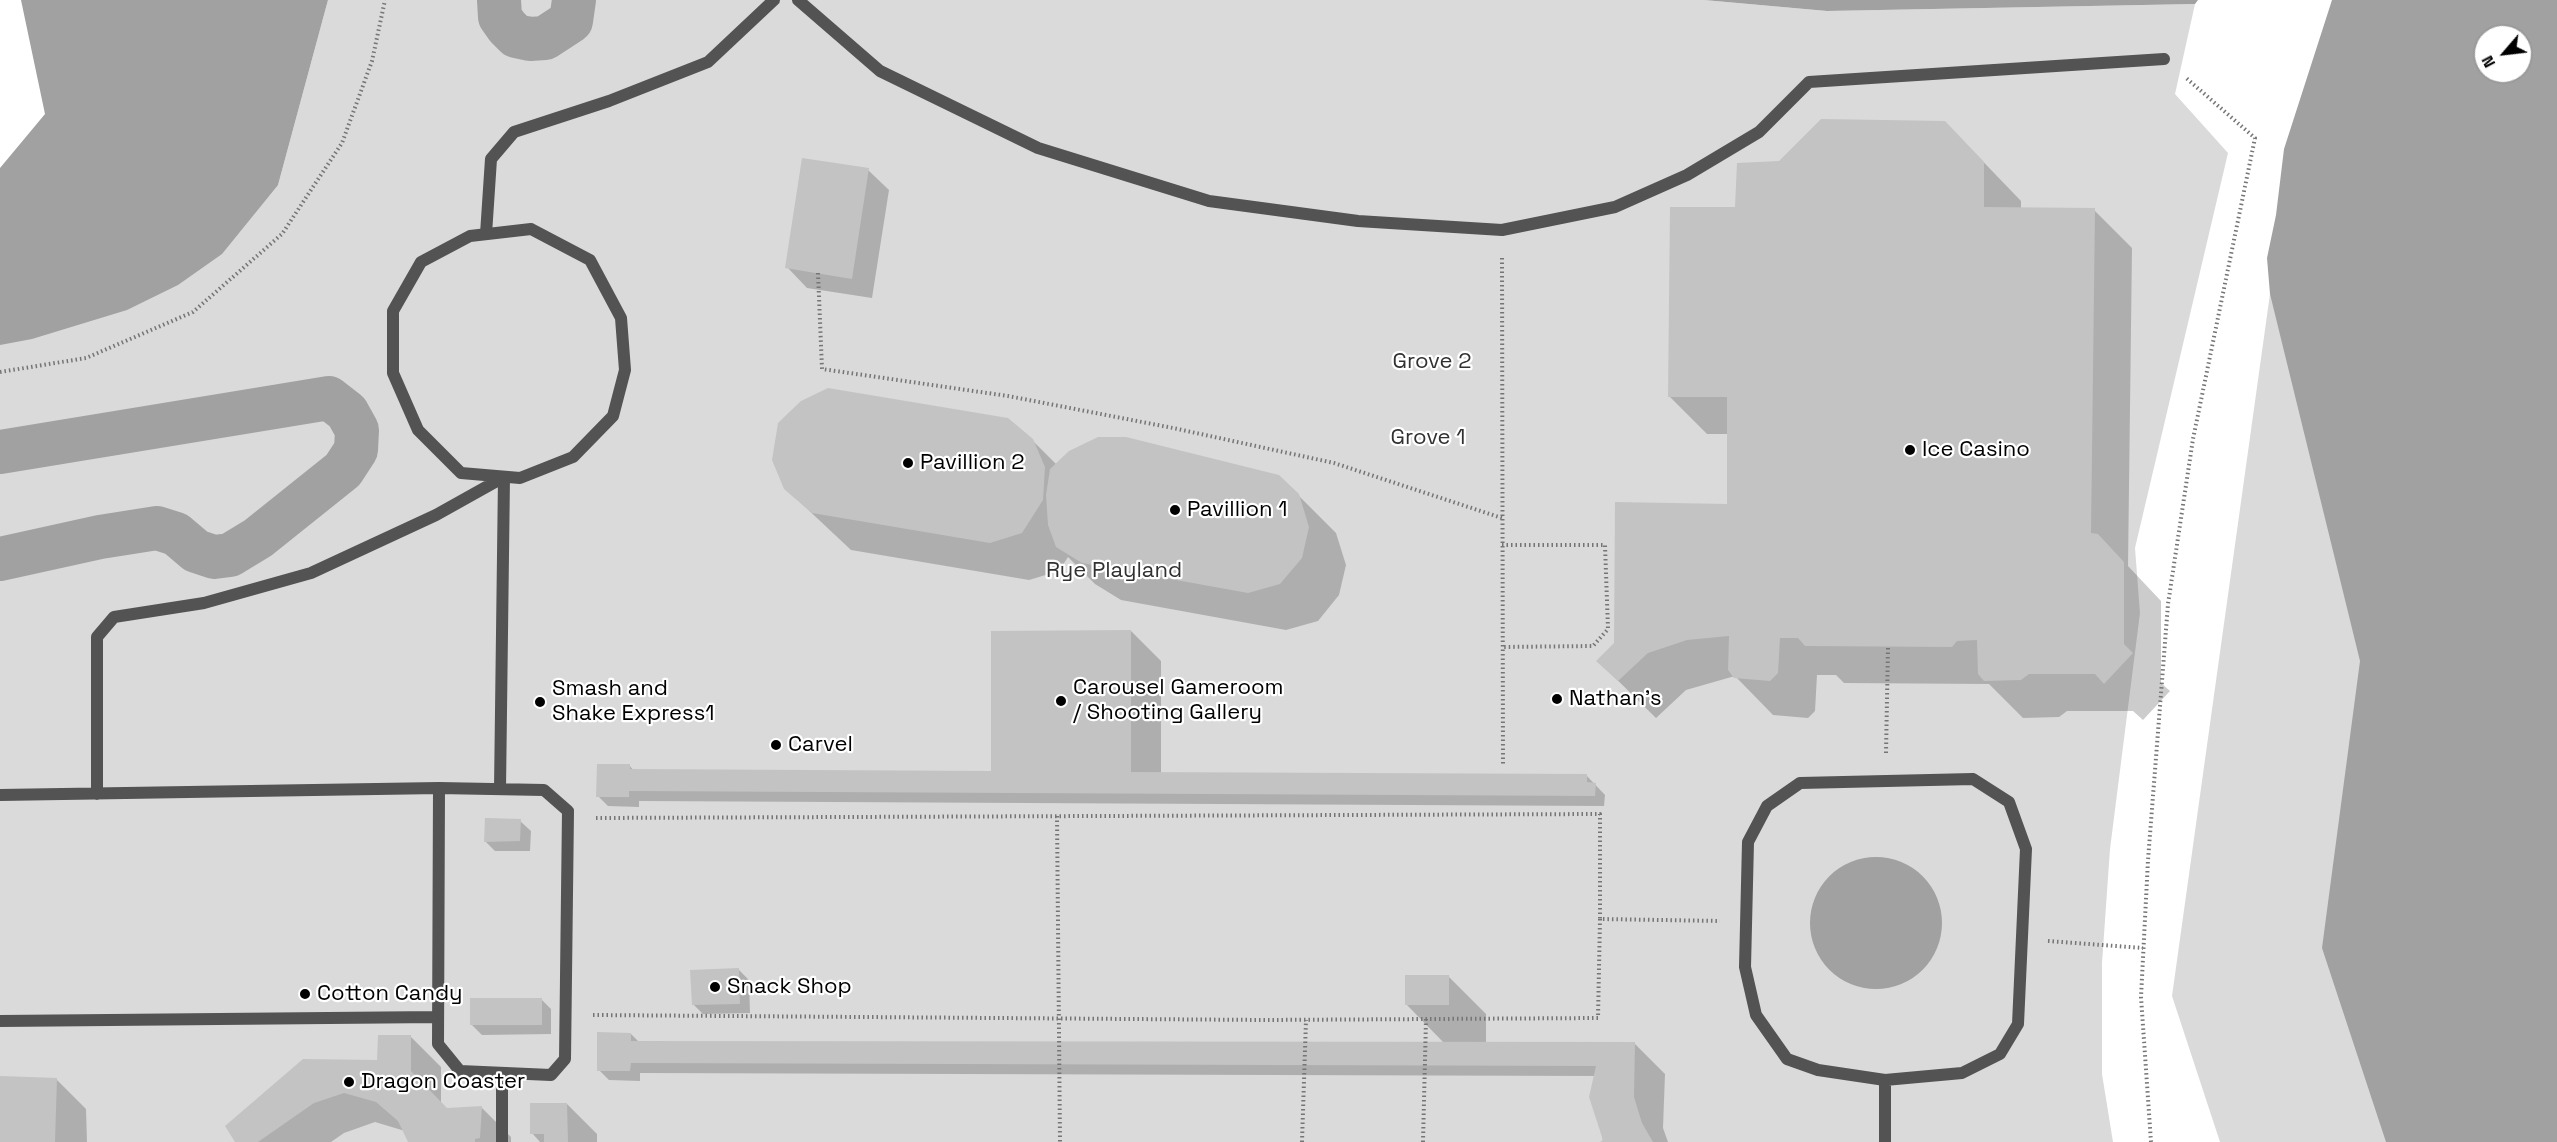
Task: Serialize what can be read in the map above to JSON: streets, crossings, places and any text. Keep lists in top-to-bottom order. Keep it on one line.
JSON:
{"parks":["Grove 2","Grove 1","Rye Playland"],"places":["Ice Casino","Pavillion 2","Pavillion 1","Nathan's","Carousel Gameroom / Shooting Gallery","Smash and Shake Express1","Carvel","Snack Shop","Cotton Candy","Dragon Coaster"],"north":"bottom left"}
